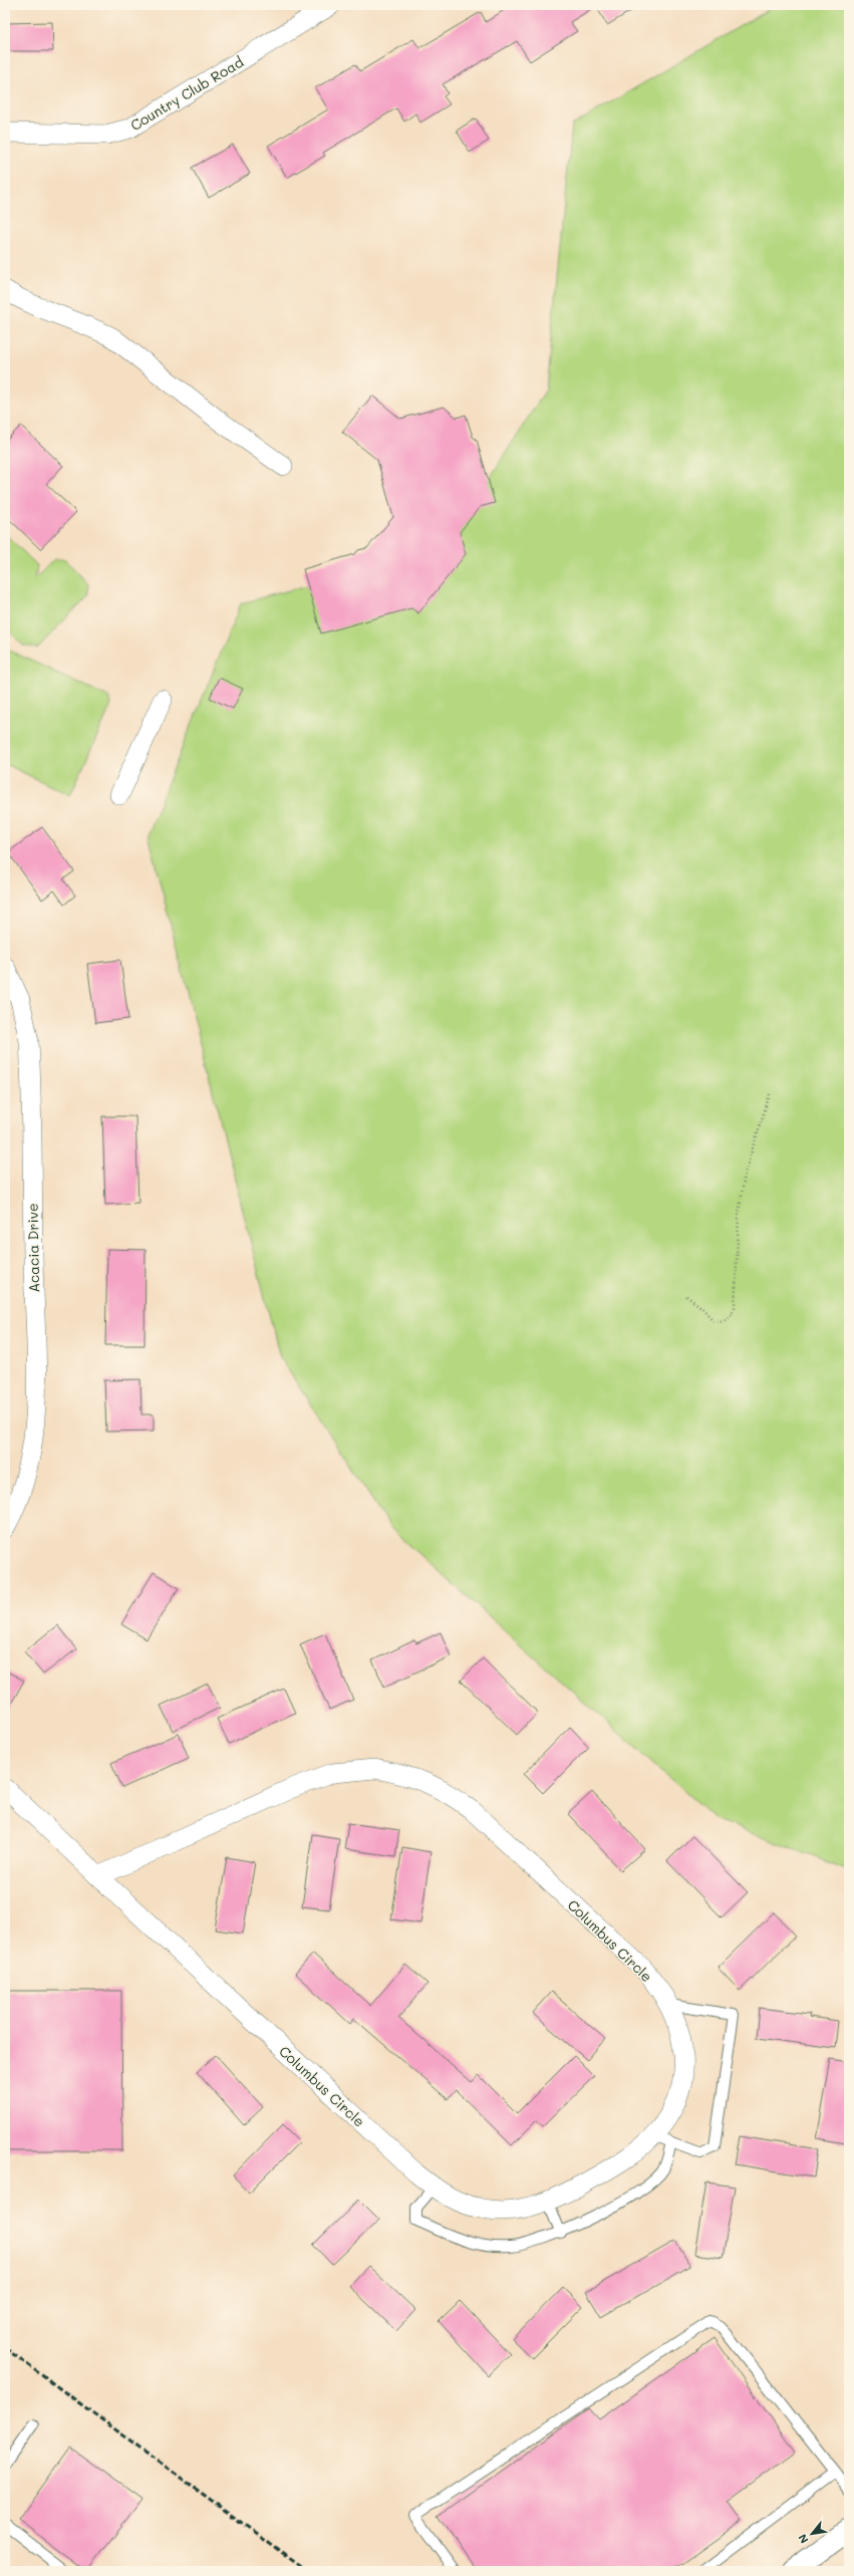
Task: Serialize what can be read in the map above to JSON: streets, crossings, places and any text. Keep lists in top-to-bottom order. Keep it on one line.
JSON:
{"streets":{"street":["Country Club Road","Acacia Drive","Columbus Circle"]},"north":"bottom left"}
